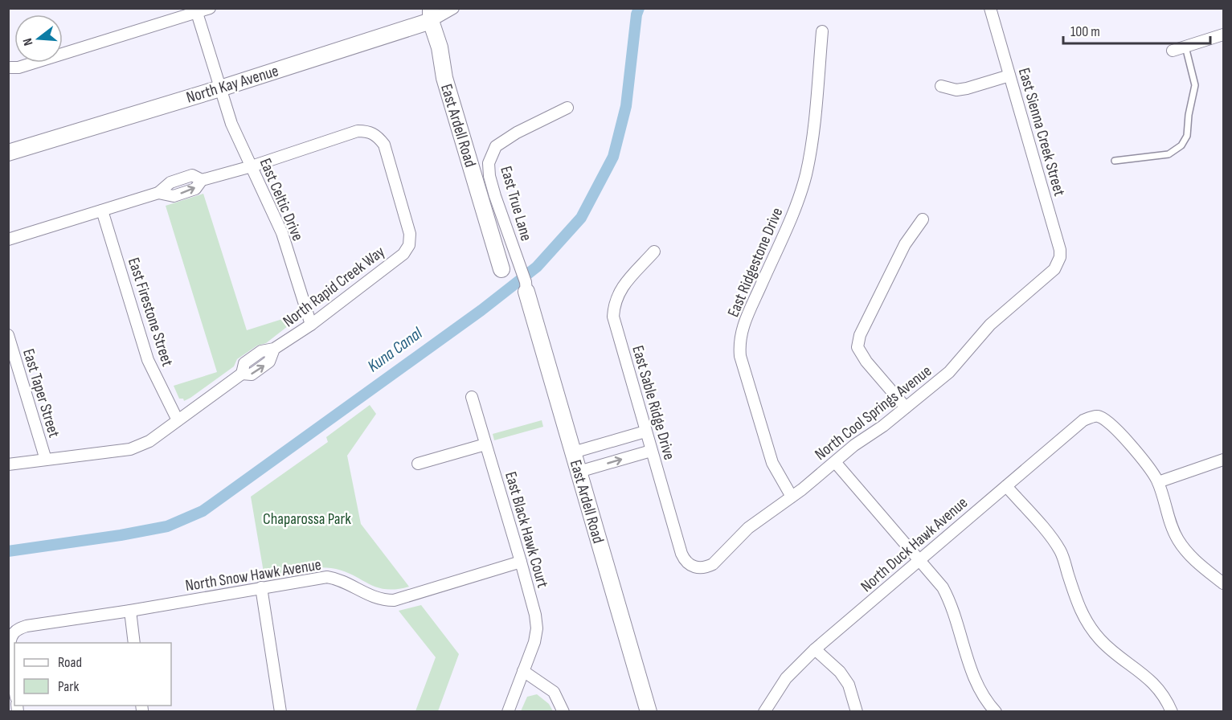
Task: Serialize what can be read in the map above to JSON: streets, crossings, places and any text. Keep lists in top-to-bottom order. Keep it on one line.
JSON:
{"streets":{"street":["North Kay Avenue","East Ardell Road","East Sienna Creek Street","East Celtic Drive","East True Lane","East Ridgestone Drive","North Rapid Creek Way","East Firestone Street","East Taper Street","East Sable Ridge Drive","North Cool Springs Avenue","East Black Hawk Court","North Duck Hawk Avenue","North Snow Hawk Avenue"]},"crossings":[["North Kay Avenue","East Ardell Road"],["North Kay Avenue","East Celtic Drive"],["East Ardell Road","East True Lane"],["East Sienna Creek Street","North Cool Springs Avenue"],["East Celtic Drive","North Rapid Creek Way"],["East Ridgestone Drive","North Cool Springs Avenue"],["North Rapid Creek Way","East Firestone Street"],["North Rapid Creek Way","East Taper Street"],["East Sable Ridge Drive","North Cool Springs Avenue"],["East Black Hawk Court","North Snow Hawk Avenue"]],"water":["Kuna Canal"],"parks":["Chaparossa Park"],"legend":["Road","Park"],"scale_bar":"100 m","north":"left"}
